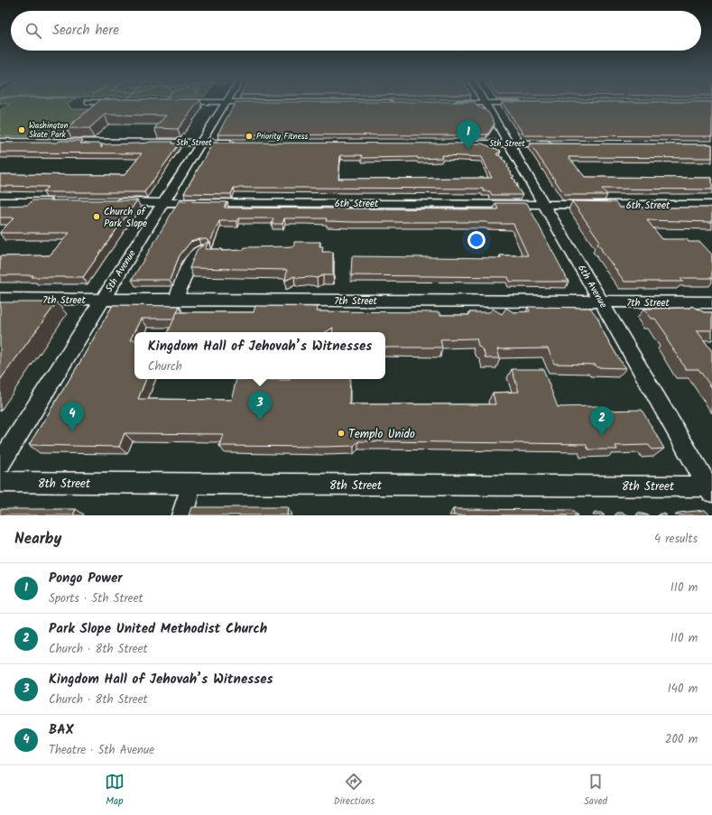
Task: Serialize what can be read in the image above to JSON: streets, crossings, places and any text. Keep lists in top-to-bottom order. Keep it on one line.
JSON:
{"streets":{"street":["5th Street","6th Street","5th Avenue","6th Avenue","7th Street","8th Street"]},"crossings":[["5th Street","5th Avenue"],["5th Street","6th Avenue"],["6th Street","5th Avenue"],["6th Street","6th Avenue"],["5th Avenue","7th Street"],["6th Avenue","7th Street"],["6th Avenue","8th Street"]],"places":["Washington Skate Park","Priority Fitness","Church of Park Slope","Templo Unido"],"page":{"search":"Search here","pins":["1","3","4","2"],"popup":["Kingdom Hall of Jehovah’s Witnesses","Church"],"heading":["Nearby","4 results"],"list":[{"mark":"1","name":"Pongo Power","note":"Sports · 5th Street","value":"110 m"},{"mark":"2","name":"Park Slope United Methodist Church","note":"Church · 8th Street","value":"110 m"},{"mark":"3","name":"Kingdom Hall of Jehovah’s Witnesses","note":"Church · 8th Street","value":"140 m"},{"mark":"4","name":"BAX","note":"Theatre · 5th Avenue","value":"200 m"}],"nav":["Map","Directions","Saved"]}}
